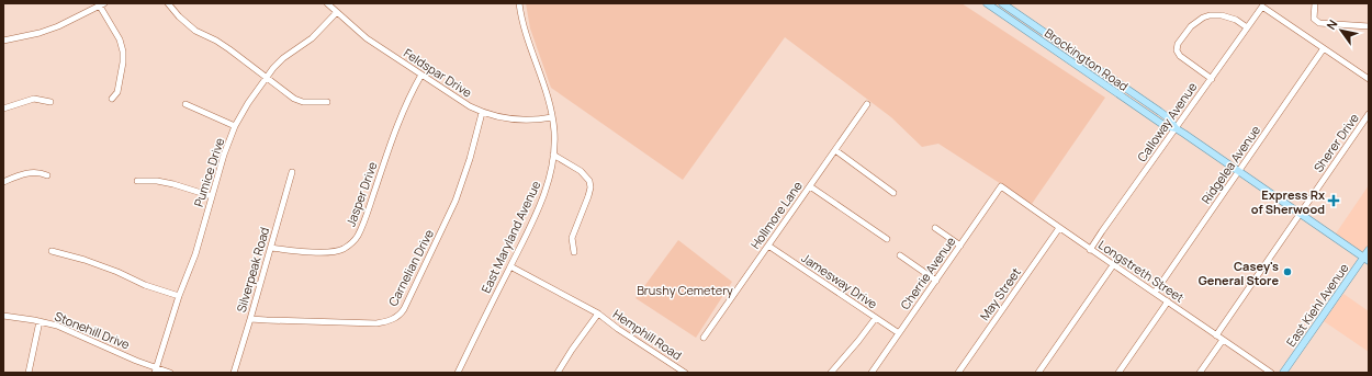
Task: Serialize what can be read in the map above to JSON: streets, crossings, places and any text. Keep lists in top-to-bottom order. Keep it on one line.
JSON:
{"streets":{"main road":["Brockington Road","East Kiehl Avenue"],"street":["Feldspar Drive","Calloway Avenue","Sherer Drive","Ridgelea Avenue","Pumice Drive","Jasper Drive","Hollmore Lane","East Maryland Avenue","Carnelian Drive","Silverpeak Road","Longstreth Street","Cherrie Avenue","Jamesway Drive","May Street","Stonehill Drive","Hemphill Road"]},"crossings":[["Brockington Road","Calloway Avenue"],["Brockington Road","Sherer Drive"],["Brockington Road","Ridgelea Avenue"],["Brockington Road","East Kiehl Avenue"],["Feldspar Drive","Pumice Drive"],["Feldspar Drive","Jasper Drive"],["Feldspar Drive","East Maryland Avenue"],["Feldspar Drive","Carnelian Drive"],["Calloway Avenue","Ridgelea Avenue"],["Calloway Avenue","Longstreth Street"],["Sherer Drive","Longstreth Street"],["Ridgelea Avenue","Longstreth Street"],["Pumice Drive","Stonehill Drive"],["Jasper Drive","Silverpeak Road"],["Hollmore Lane","Jamesway Drive"],["East Maryland Avenue","Hemphill Road"],["Carnelian Drive","Silverpeak Road"],["Longstreth Street","Cherrie Avenue"],["Longstreth Street","May Street"],["Cherrie Avenue","Jamesway Drive"]],"parks":["Brushy Cemetery"],"places":{"health":["Express Rx of Sherwood"],"other":["Casey's General Store"]},"north":"top left"}
